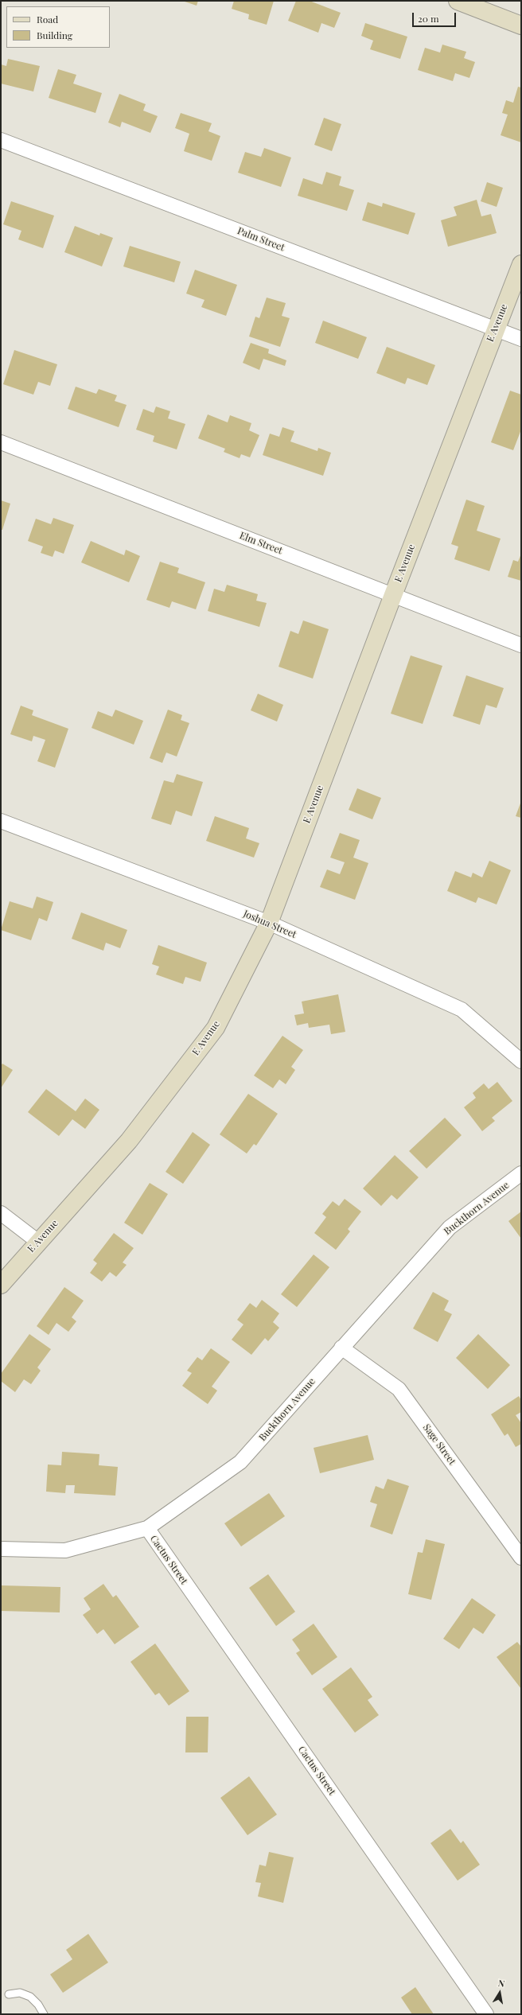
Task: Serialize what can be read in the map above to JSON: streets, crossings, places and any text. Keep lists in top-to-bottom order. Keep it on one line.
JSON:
{"streets":{"street":["Palm Street","E Avenue","Elm Street","Joshua Street","Buckthorn Avenue","Sage Street","Cactus Street"]},"crossings":[["Palm Street","E Avenue"],["E Avenue","Elm Street"],["E Avenue","Joshua Street"],["Buckthorn Avenue","Sage Street"],["Buckthorn Avenue","Cactus Street"]],"legend":["Road","Building"],"scale_bar":"20 m","north":"top"}
